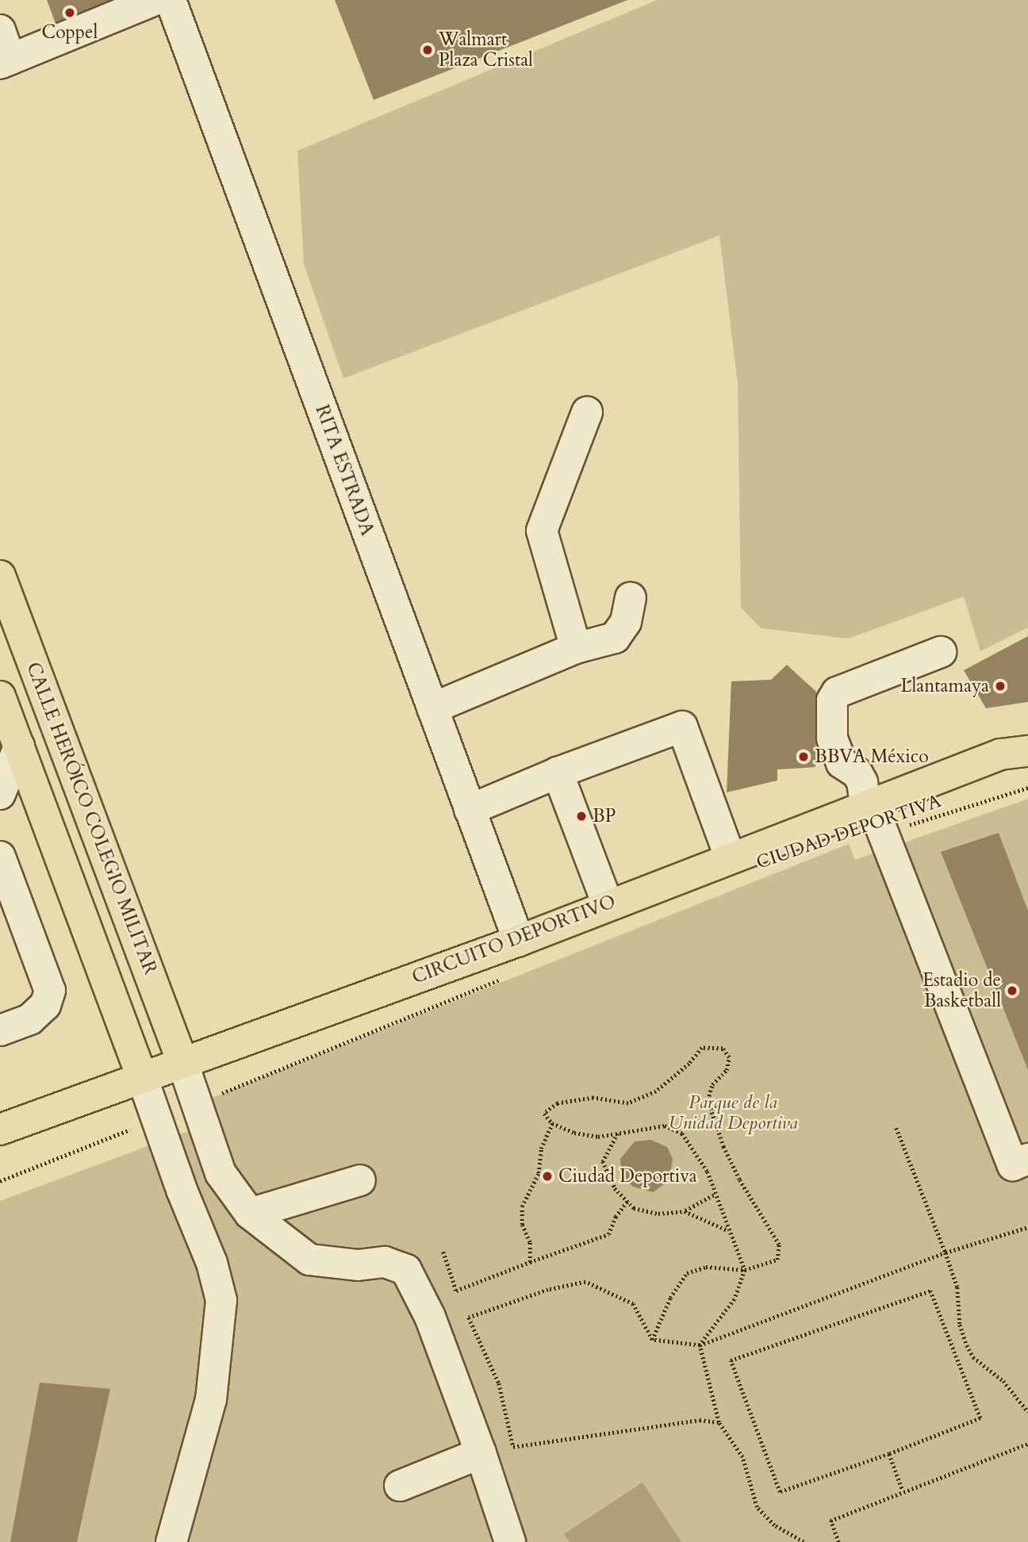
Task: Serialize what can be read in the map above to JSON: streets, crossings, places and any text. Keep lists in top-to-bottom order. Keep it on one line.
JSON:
{"streets":{"main road":["CALLE HERÓICO COLEGIO MILITAR","CIRCUITO DEPORTIVO"],"street":["RITA ESTRADA"],"path":["CIUDAD DEPORTIVA"]},"crossings":[["RITA ESTRADA","CIRCUITO DEPORTIVO"],["CALLE HERÓICO COLEGIO MILITAR","CIRCUITO DEPORTIVO"]],"parks":["Parque de la Unidad Deportiva"],"places":["Coppel","Walmart Plaza Cristal","Llantamaya","BBVA México","BP","Estadio de Basketball","Ciudad Deportiva"]}
